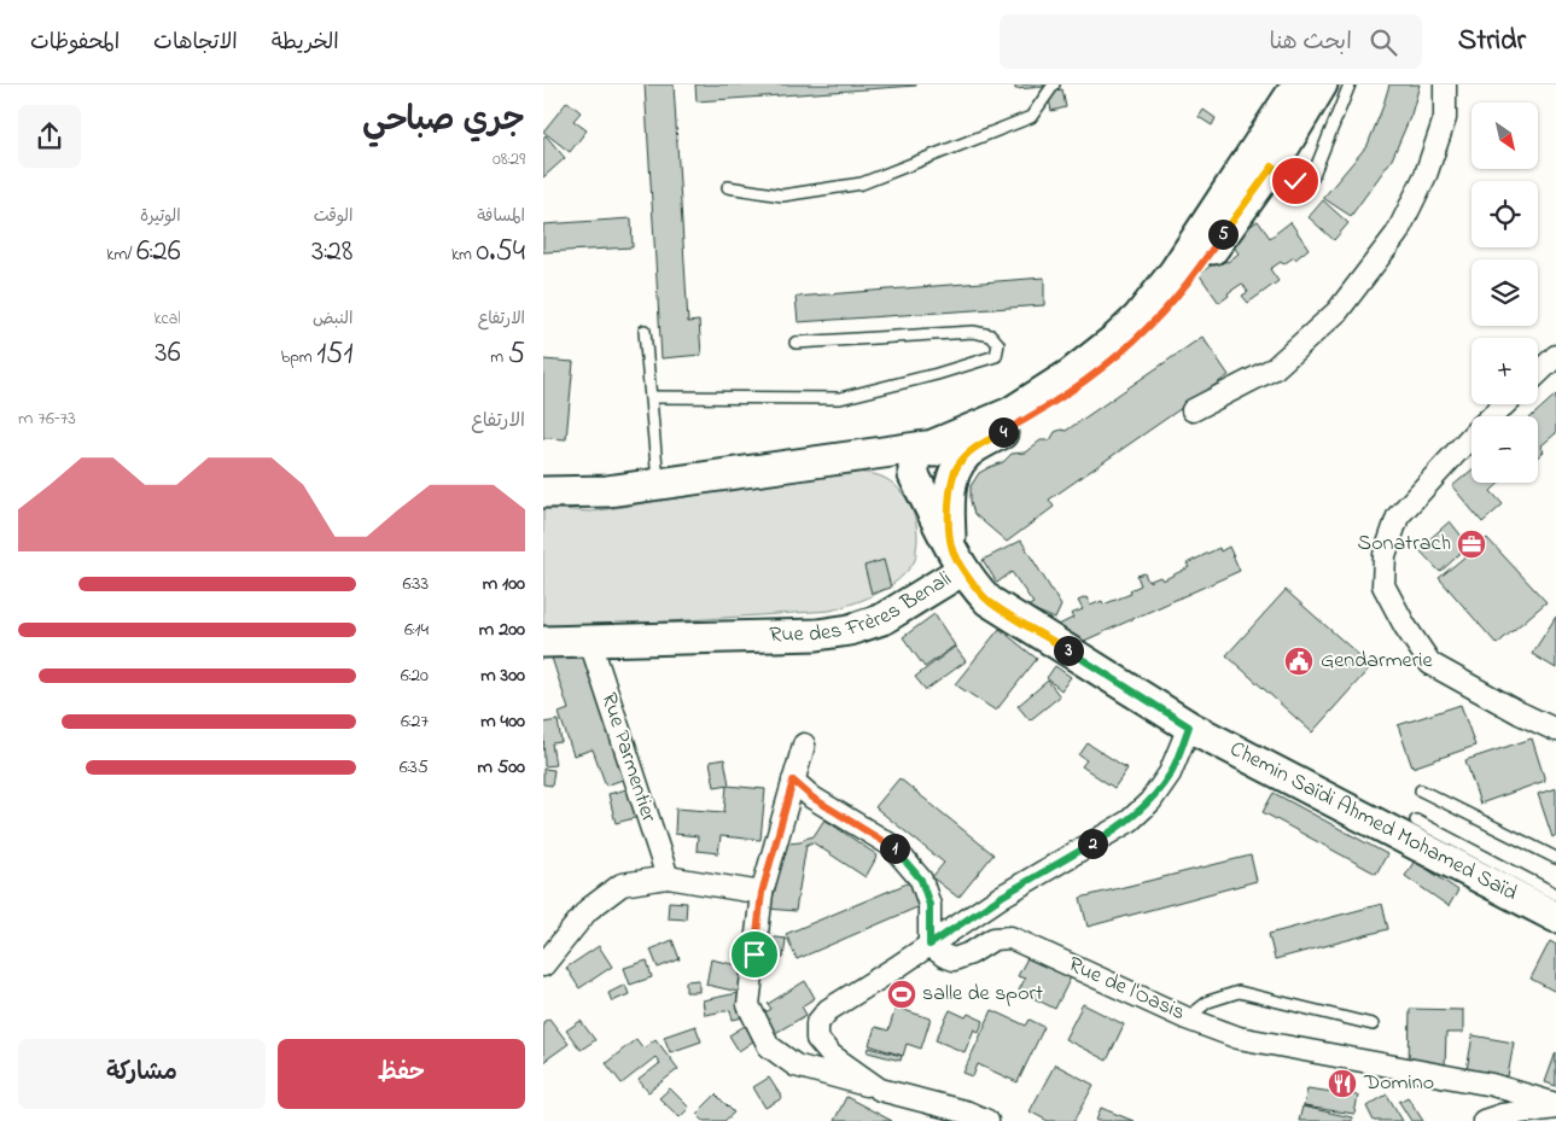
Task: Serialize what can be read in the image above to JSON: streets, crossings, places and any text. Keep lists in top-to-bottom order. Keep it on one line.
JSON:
{"streets":{"main road":["Rue des Frères Benali","Chemin Saïdi Ahmed Mohamed Saïd"],"street":["Rue Parmentier","Rue de l'Oasis"]},"crossings":[["Rue des Frères Benali","Rue Parmentier"],["Rue des Frères Benali","Chemin Saïdi Ahmed Mohamed Saïd"]],"places":{"office":["Sonatrach"],"public building":["Gendarmerie"],"sports":["salle de sport"],"restaurant":["Domino"]},"north":"bottom right","page":{"header":"Stridr","search":"ابحث هنا","nav":["الخريطة","الاتجاهات","المحفوظات"],"heading":["جري صباحي","08:29"],"map_buttons":["+","−"],"stats":[["المسافة","0.54 km"],["الوقت","3:28"],["الوتيرة","6:26 /km"],["الارتفاع","5 m"],["النبض","151 bpm"],["kcal","36"]],"pins":["5","4","3","2","1"],"chart":["الارتفاع","73–76 m"],"list":[{"name":"100 m","note":"6:33"},{"name":"200 m","note":"6:14"},{"name":"300 m","note":"6:20"},{"name":"400 m","note":"6:27"},{"name":"500 m","note":"6:35"}],"buttons":["حفظ","مشاركة"]}}
